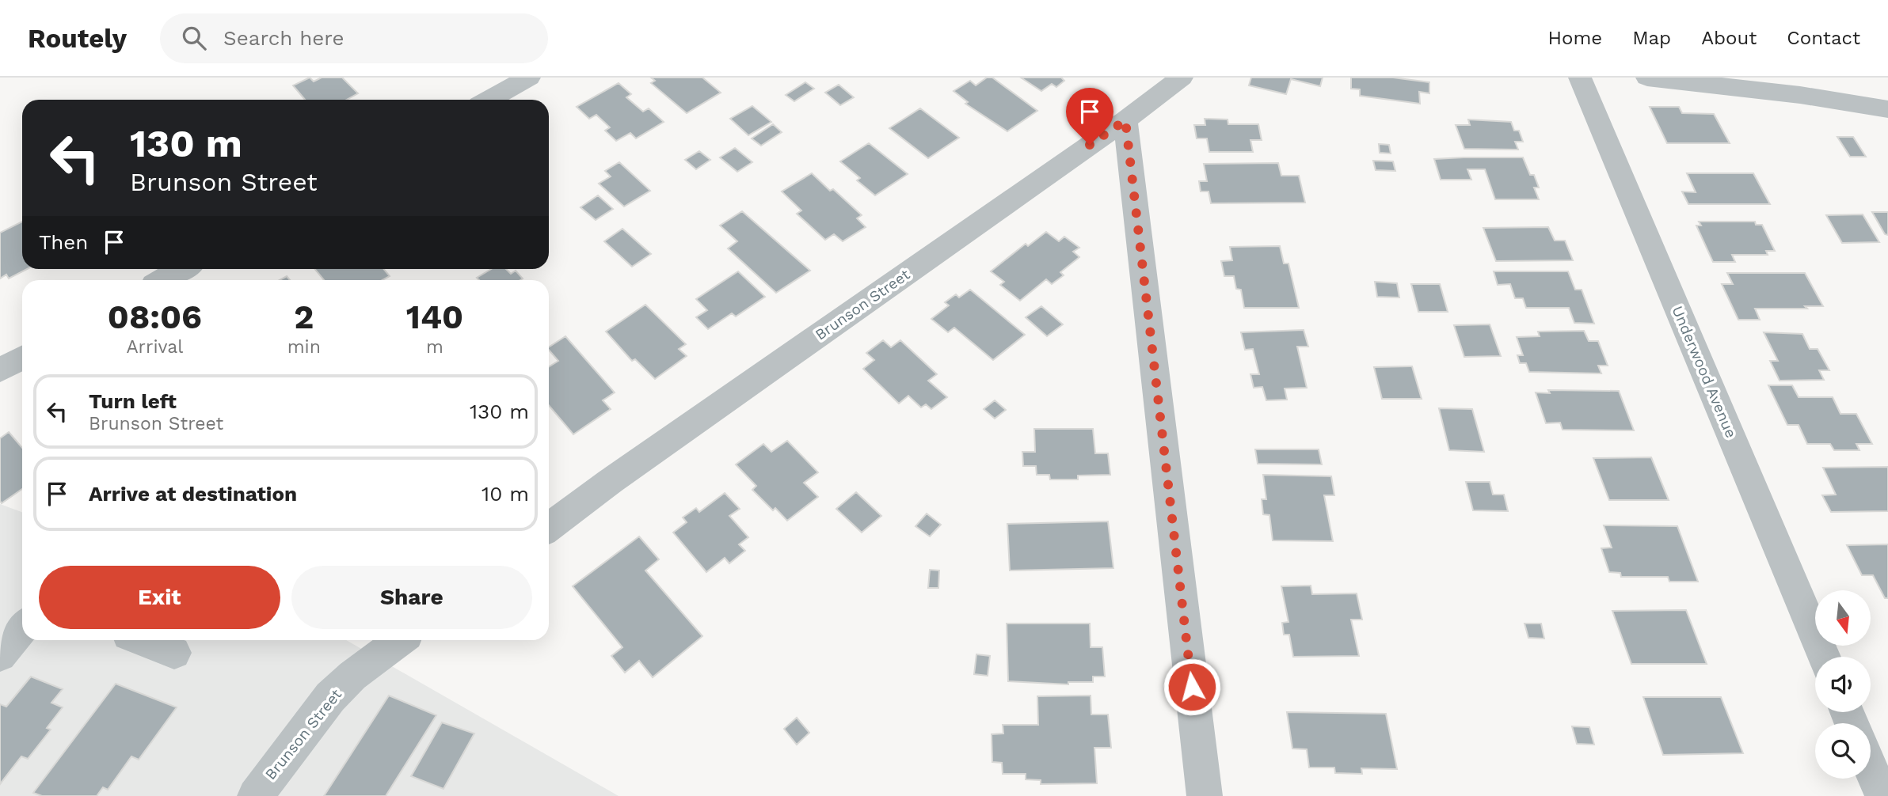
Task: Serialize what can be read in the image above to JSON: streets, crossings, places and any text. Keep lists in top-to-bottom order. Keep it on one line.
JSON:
{"streets":{"street":["Brunson Street","Underwood Avenue"]},"north":"bottom","page":{"header":"Routely","search":"Search here","nav":["Home","Map","About","Contact"],"turn":["130 m","Brunson Street"],"then":"Then","eta":["08:06","Arrival","2","min","140","m"],"list":[{"name":"Turn left","note":"Brunson Street","value":"130 m"},{"name":"Arrive at destination","value":"10 m"}],"buttons":["Exit","Share"]}}
